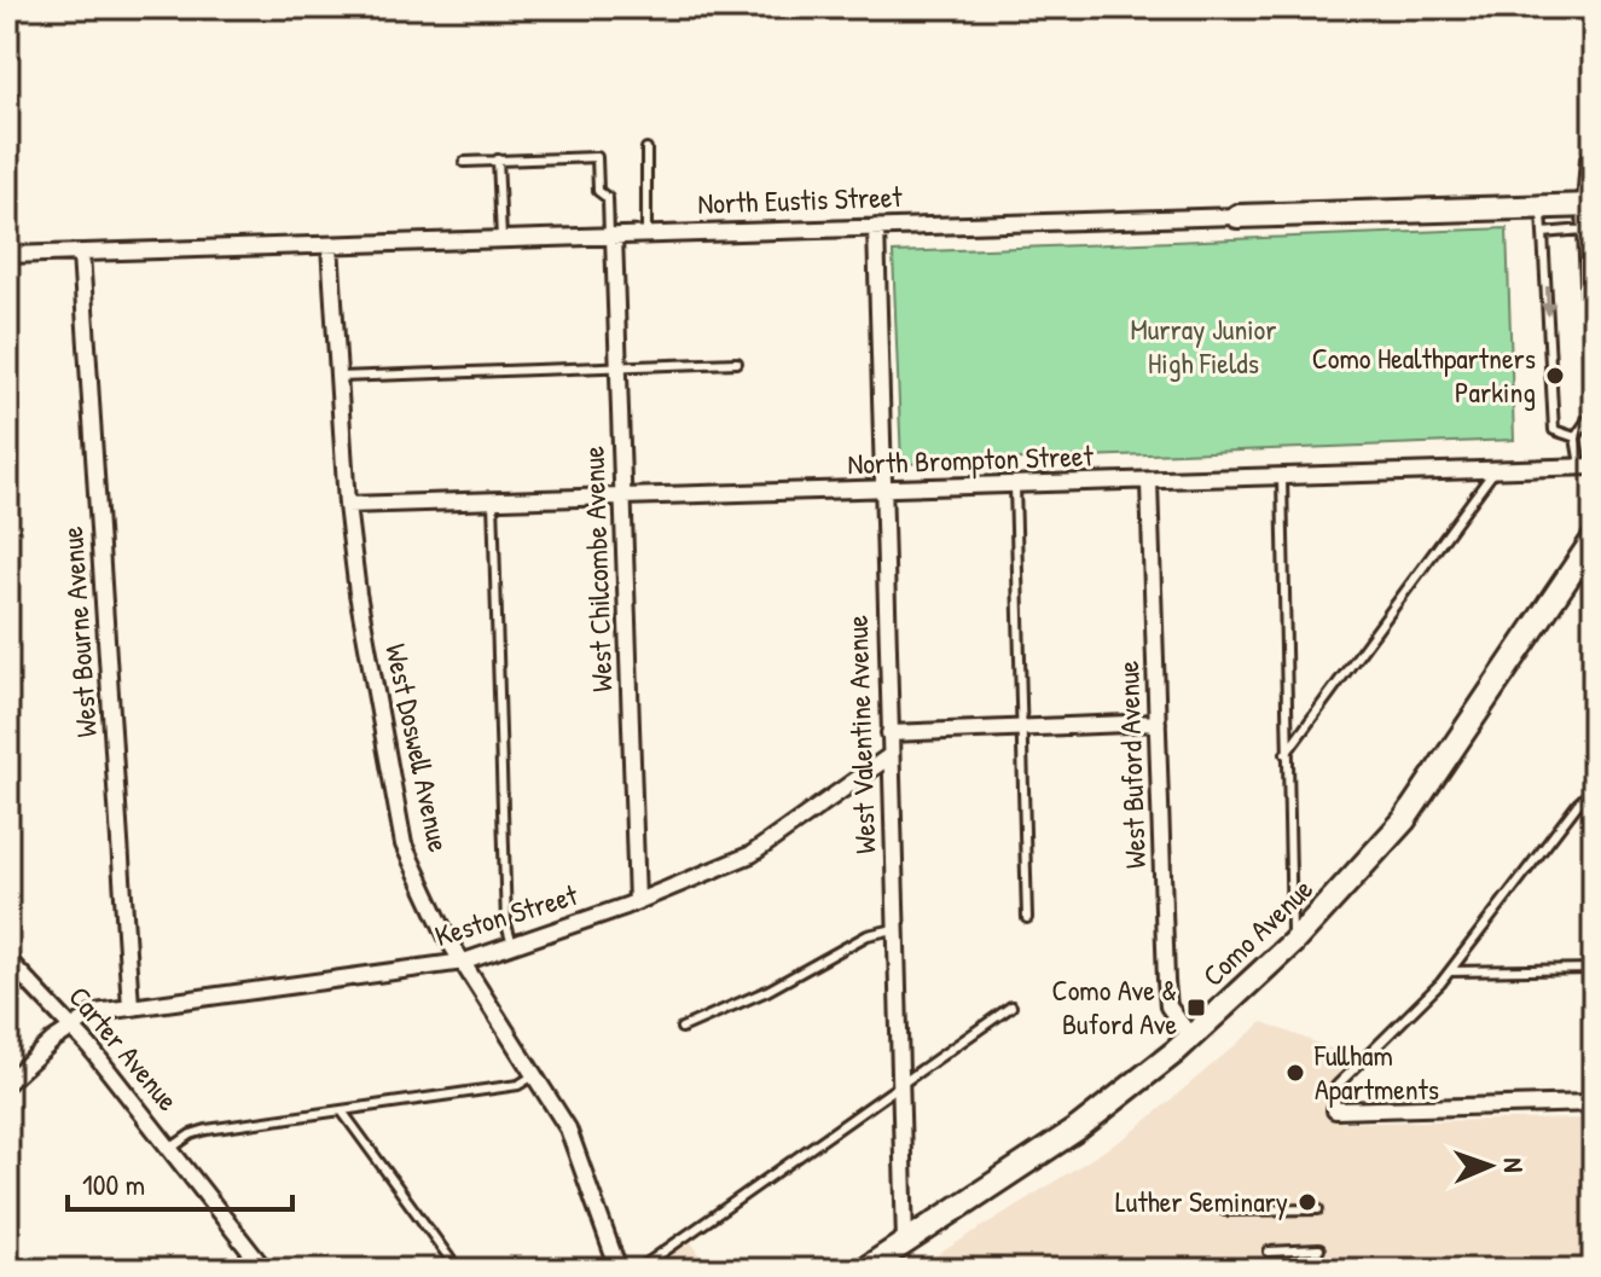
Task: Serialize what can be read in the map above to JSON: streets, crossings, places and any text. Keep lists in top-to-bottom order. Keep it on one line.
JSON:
{"streets":{"main road":["North Eustis Street","Como Avenue"],"street":["North Brompton Street","West Chilcombe Avenue","West Bourne Avenue","West Valentine Avenue","West Doswell Avenue","West Buford Avenue","Keston Street","Carter Avenue"]},"crossings":[["North Eustis Street","West Chilcombe Avenue"],["North Eustis Street","West Bourne Avenue"],["North Eustis Street","West Valentine Avenue"],["North Eustis Street","West Doswell Avenue"],["North Brompton Street","West Chilcombe Avenue"],["North Brompton Street","West Valentine Avenue"],["North Brompton Street","West Doswell Avenue"],["North Brompton Street","West Buford Avenue"],["West Chilcombe Avenue","Keston Street"],["West Bourne Avenue","Keston Street"],["West Valentine Avenue","Keston Street"],["West Valentine Avenue","Como Avenue"],["West Doswell Avenue","Keston Street"],["West Buford Avenue","Como Avenue"],["Keston Street","Carter Avenue"]],"parks":["Murray Junior High Fields"],"places":{"other":["Como Healthpartners Parking","Fullham Apartments","Luther Seminary"],"transit":["Como Ave & Buford Ave"]},"scale_bar":"100 m","north":"right"}
